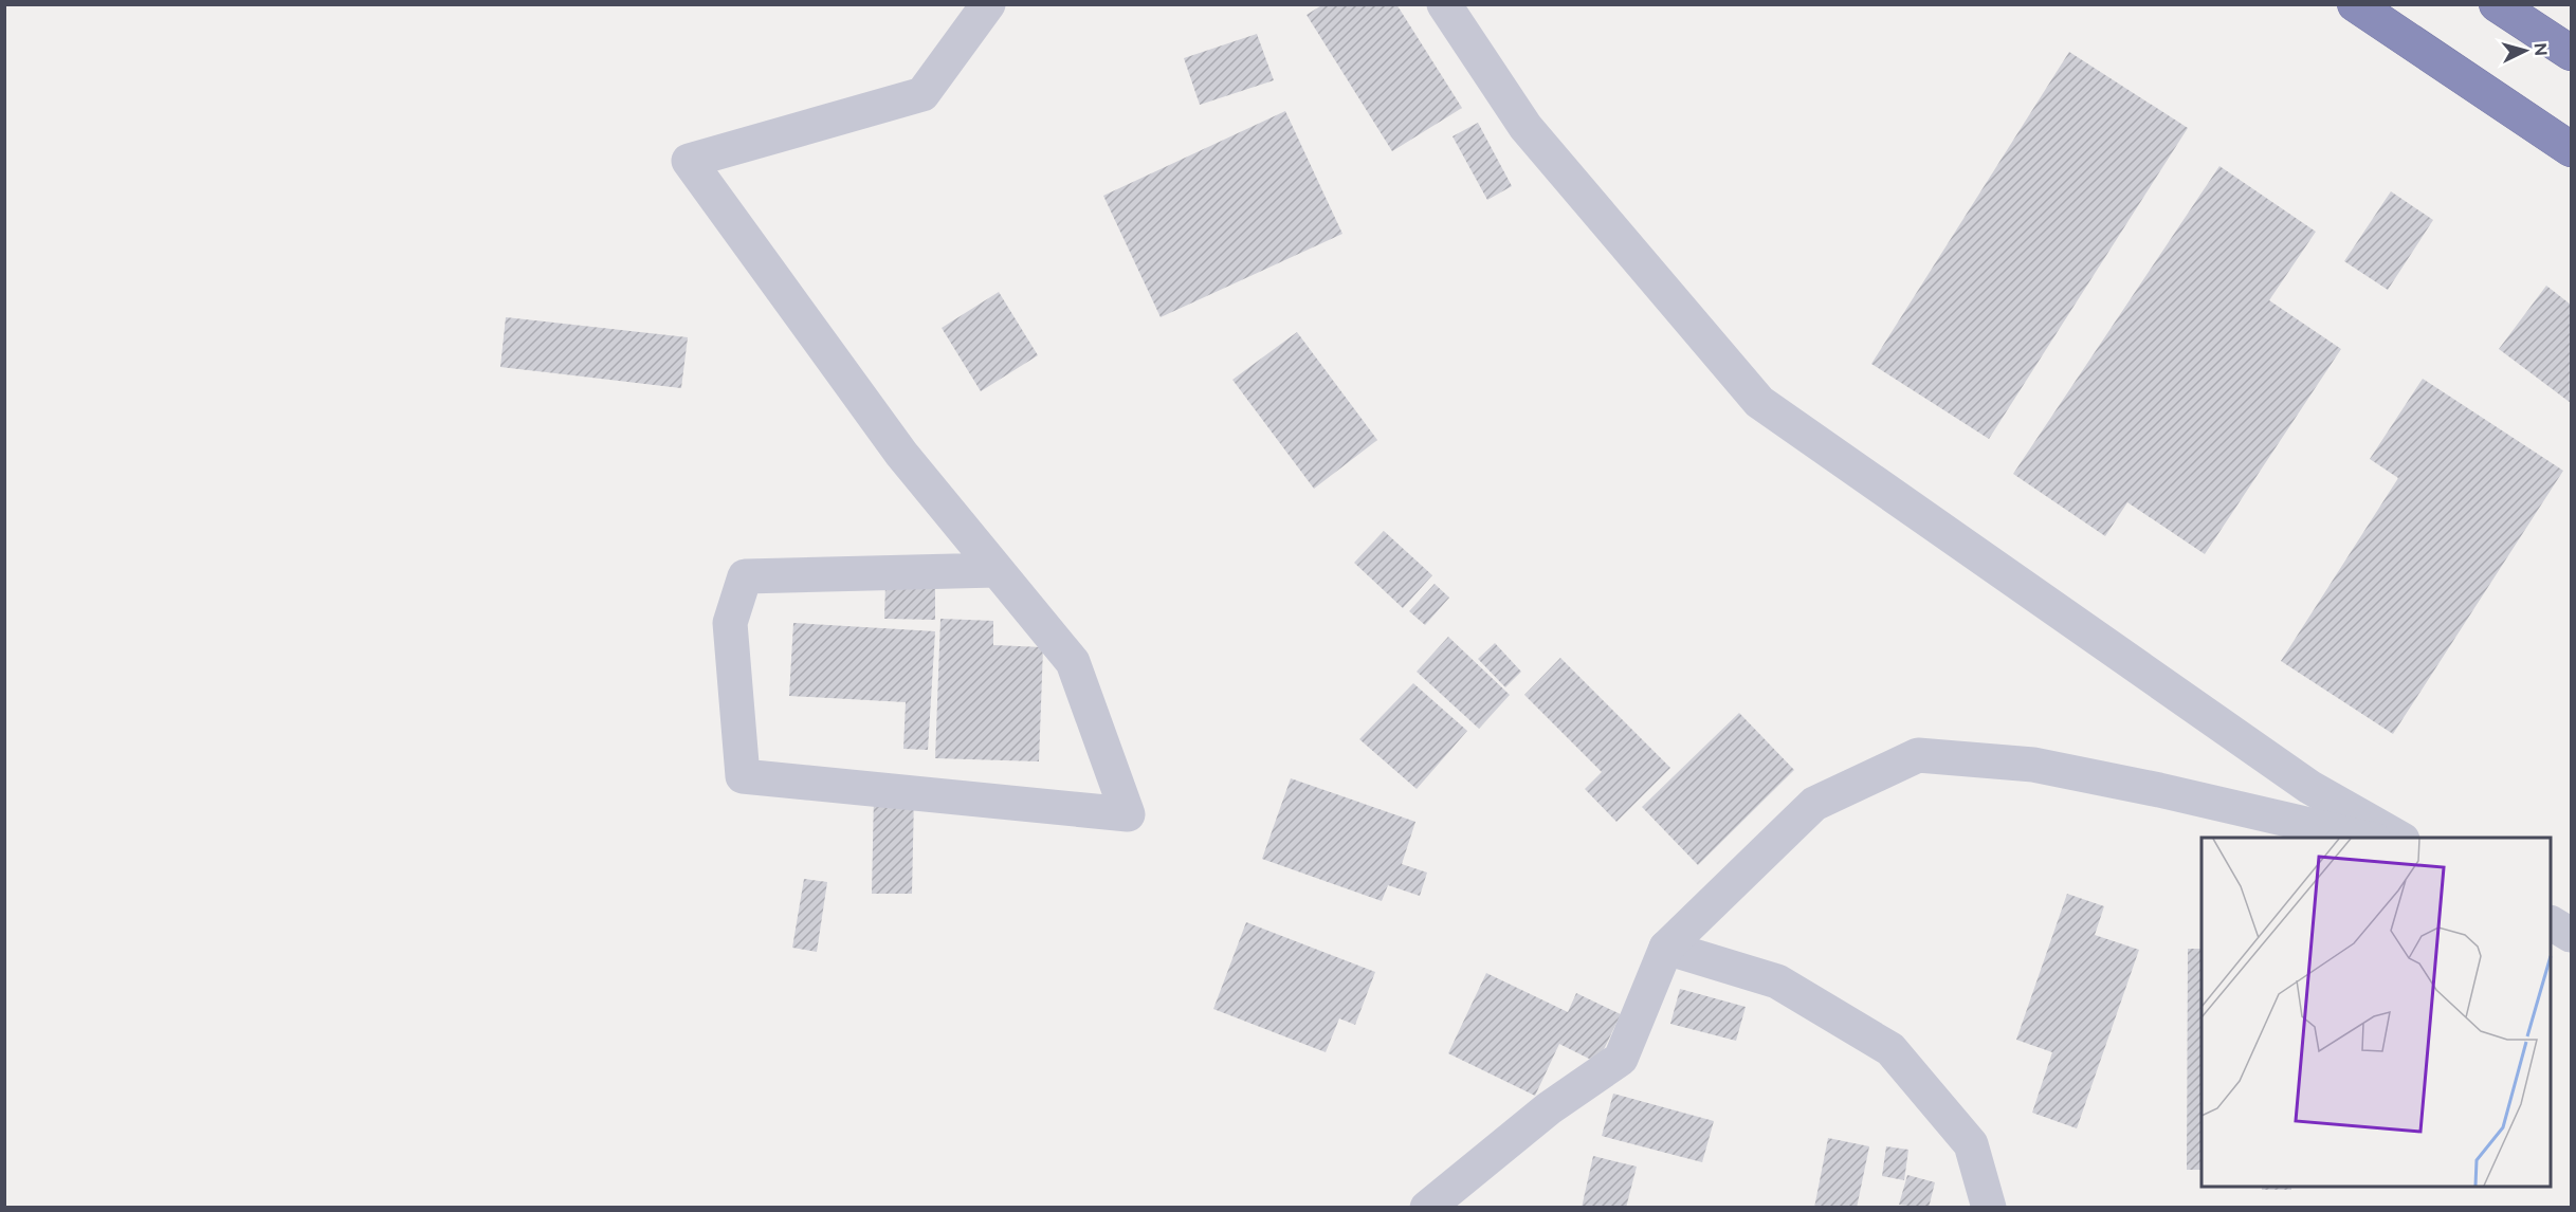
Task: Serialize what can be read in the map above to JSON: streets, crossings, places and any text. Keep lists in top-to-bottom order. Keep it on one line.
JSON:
{"north":"right"}
